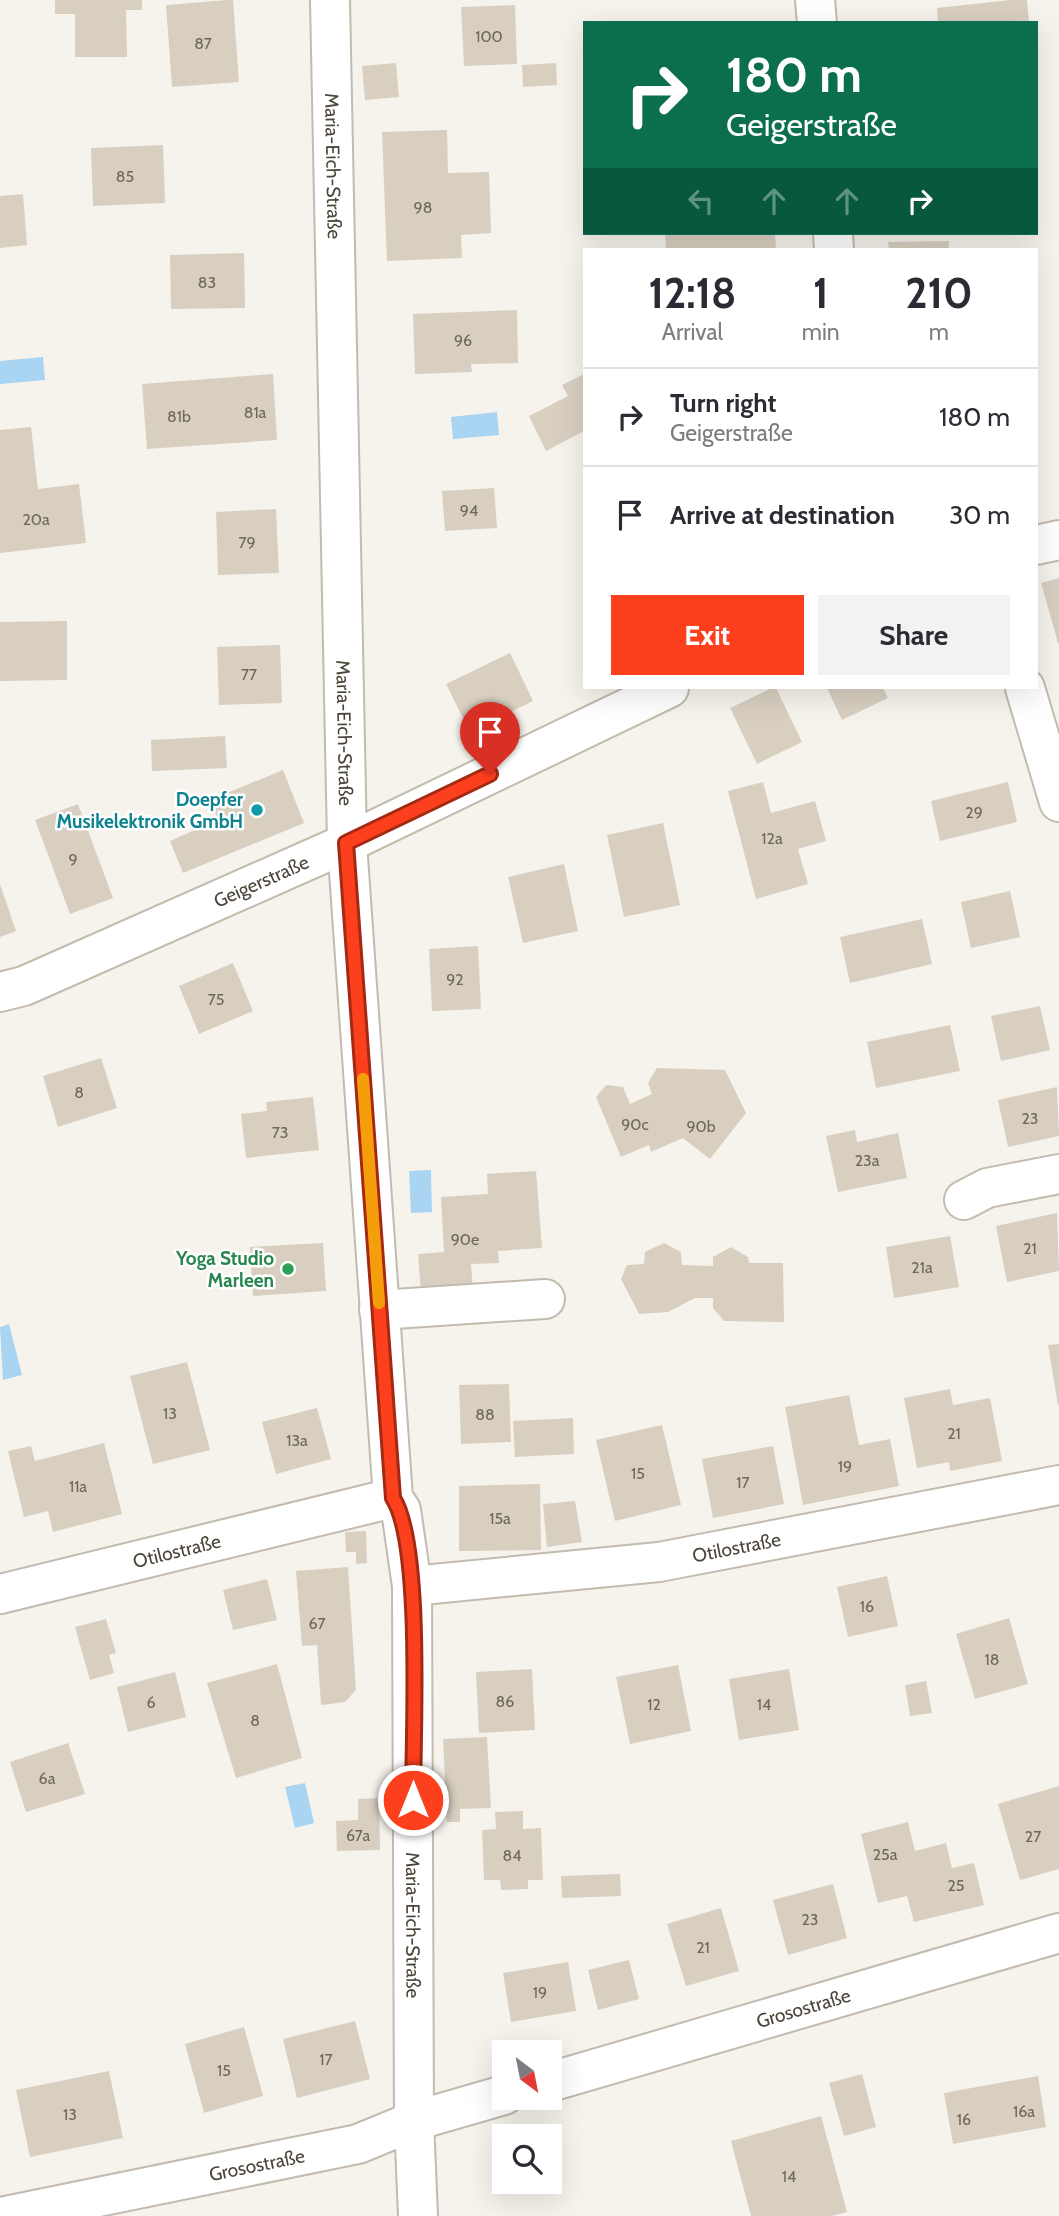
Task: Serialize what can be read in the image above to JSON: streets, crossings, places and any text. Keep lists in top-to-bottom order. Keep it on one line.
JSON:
{"streets":{"street":["Maria-Eich-Straße","Geigerstraße","Otilostraße","Grosostraße"]},"crossings":[["Maria-Eich-Straße","Geigerstraße"],["Maria-Eich-Straße","Otilostraße"],["Maria-Eich-Straße","Grosostraße"]],"places":["Doepfer Musikelektronik GmbH","Yoga Studio Marleen"],"house_numbers":["100","87","85","98","83","96","81a","81b","94","20a","79","77","29","12a","9","92","75","8","23","90c","90b","73","23a","90e","21","21a","13","88","21","13a","19","15","17","11a","15a","16","67","18","86","6","12","14","8","6a","67a","27","25a","84","25","23","21","19","17","15","16a","13","16","14"],"north":"bottom right","page":{"turn":["180 m","Geigerstraße"],"eta":["12:18","Arrival","1","min","210","m"],"list":[{"name":"Turn right","note":"Geigerstraße","value":"180 m"},{"name":"Arrive at destination","value":"30 m"}],"buttons":["Exit","Share"]}}
